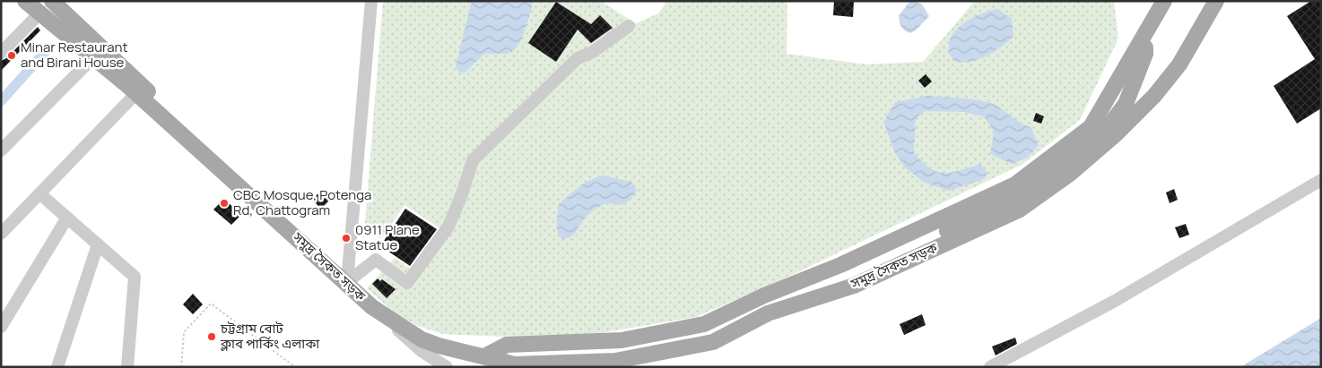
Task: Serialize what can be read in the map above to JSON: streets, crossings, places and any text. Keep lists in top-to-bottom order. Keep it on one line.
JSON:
{"streets":{"main road":["সমুদ্র সৈকত সড়ক"]},"places":["Minar Restaurant and Birani House","CBC Mosque, Potenga Rd, Chattogram","0911 Plane Statue","চট্টগ্রাম বোট ক্লাব পার্কিং এলাকা"]}
